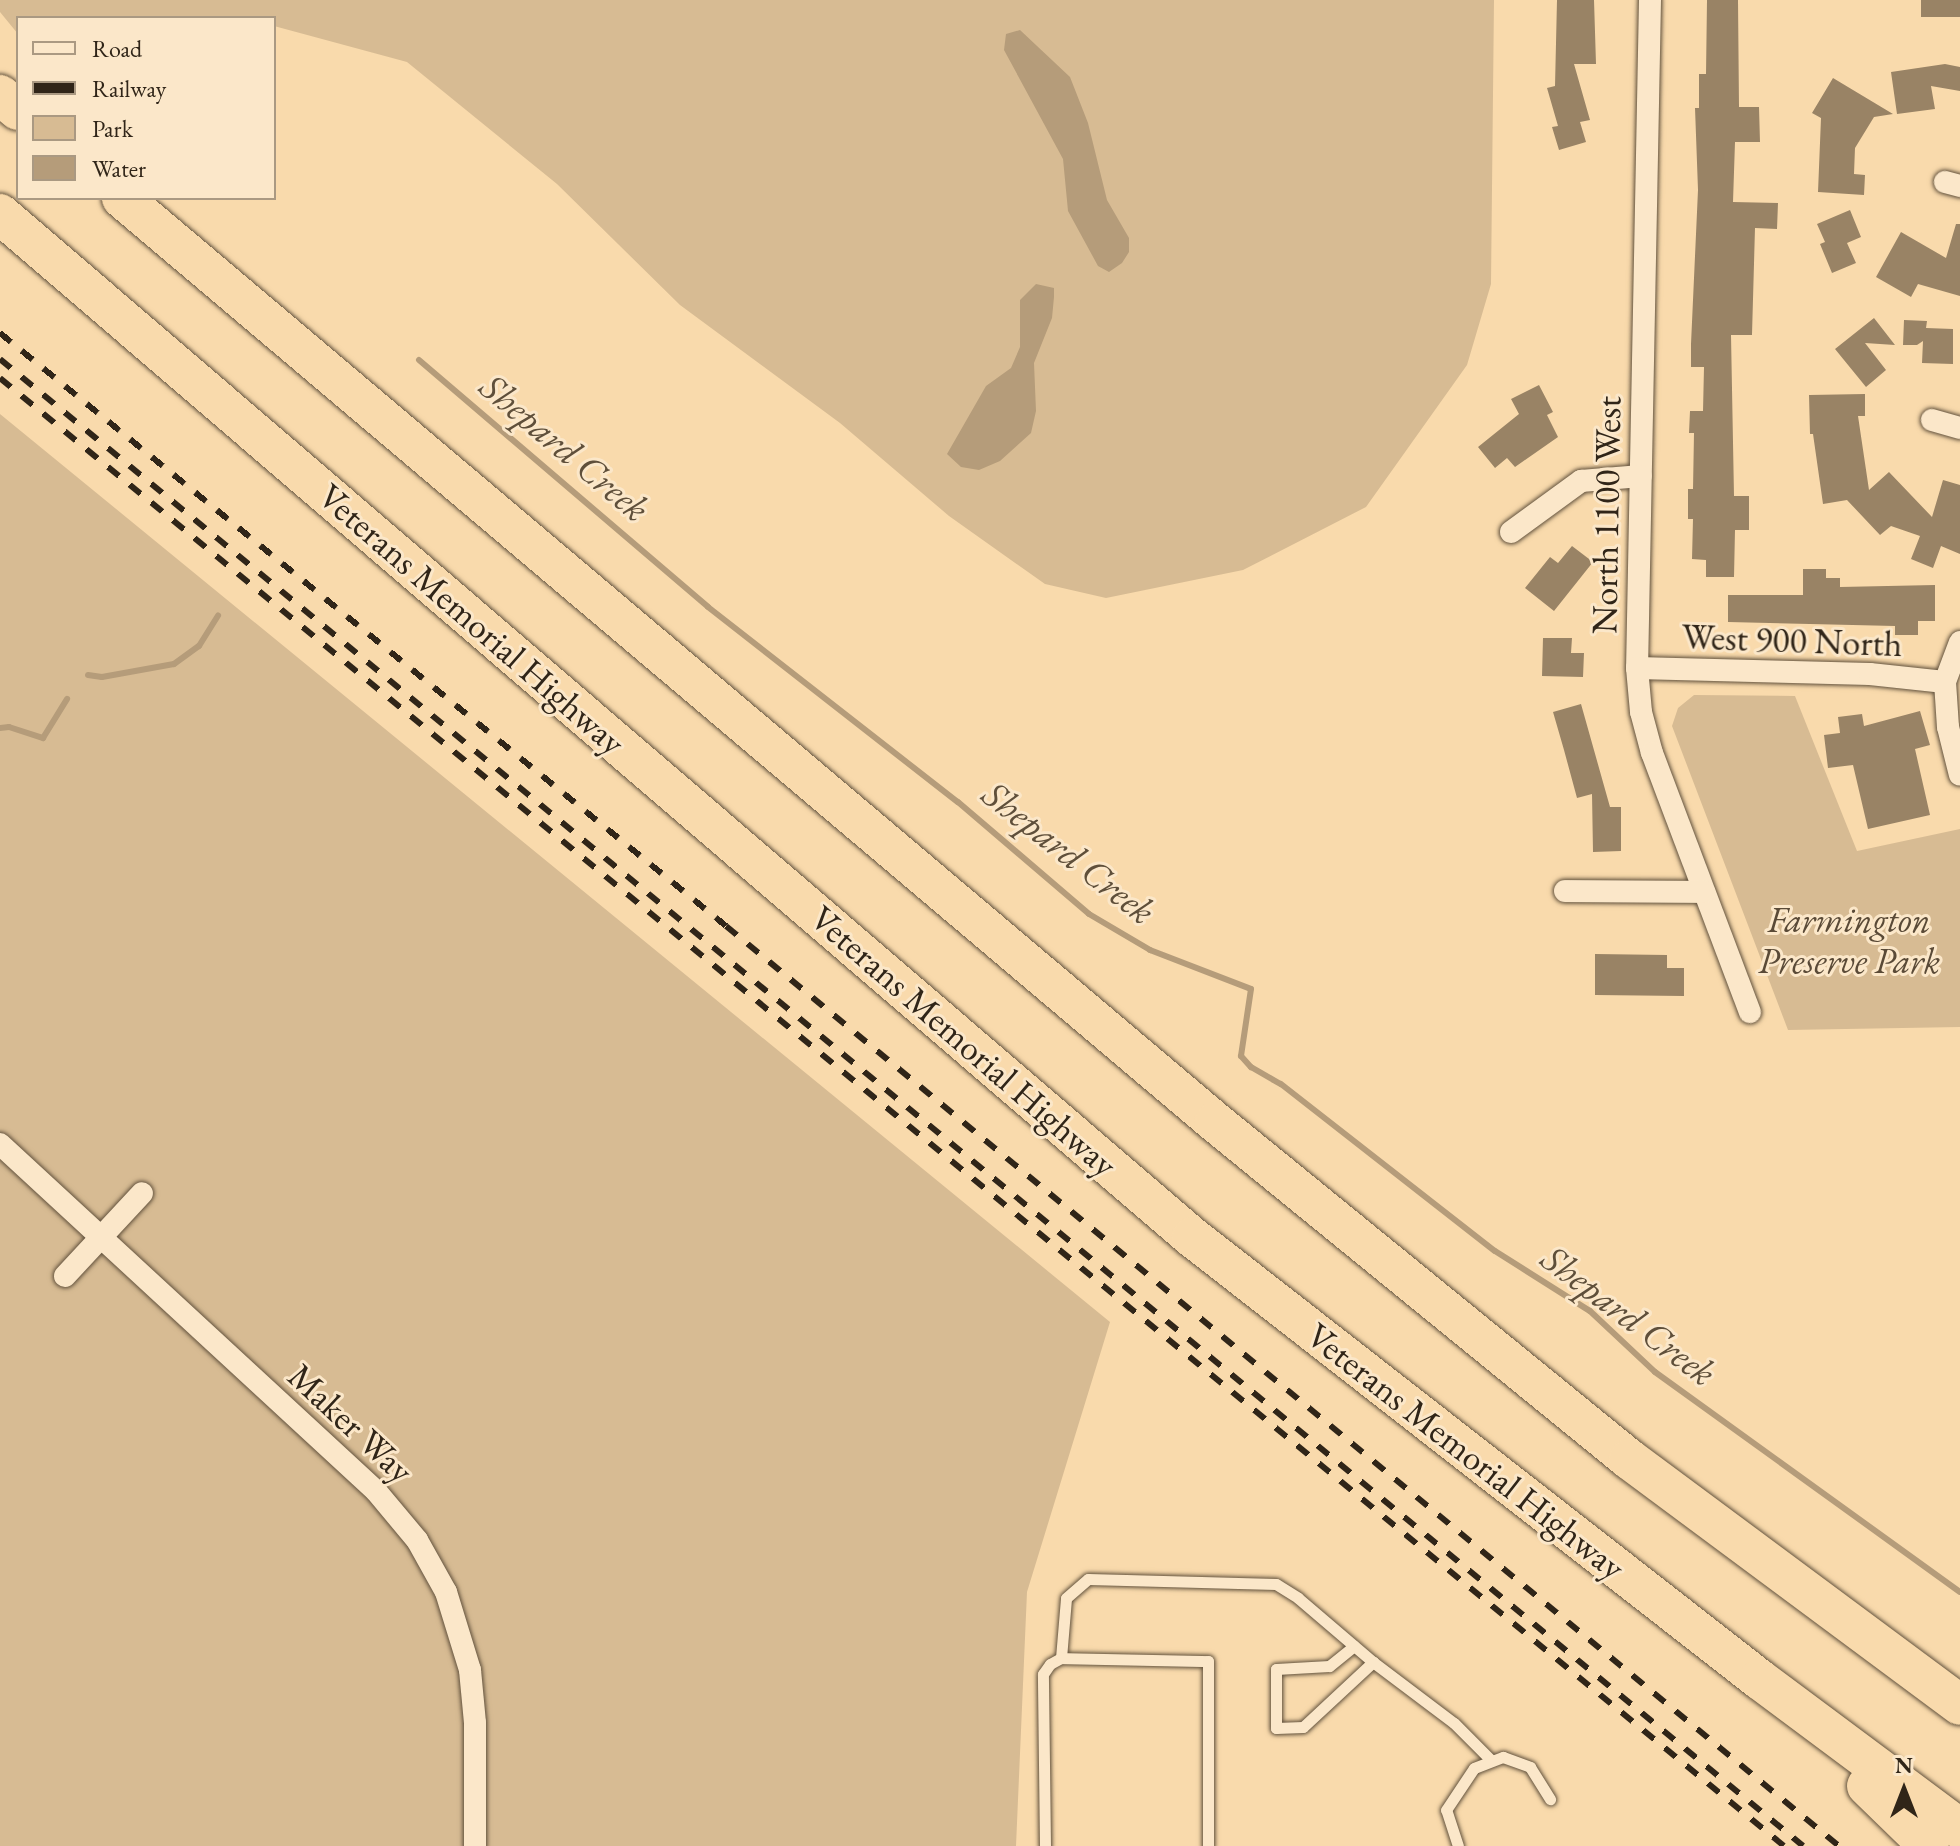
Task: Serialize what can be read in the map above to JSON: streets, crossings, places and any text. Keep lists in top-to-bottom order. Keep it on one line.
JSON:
{"streets":{"highway":["Veterans Memorial Highway"],"street":["North 1100 West","West 900 North","Maker Way"]},"crossings":[["North 1100 West","West 900 North"]],"water":["Shepard Creek"],"parks":["Farmington Preserve Park"],"legend":["Road","Railway","Park","Water"],"north":"top"}
